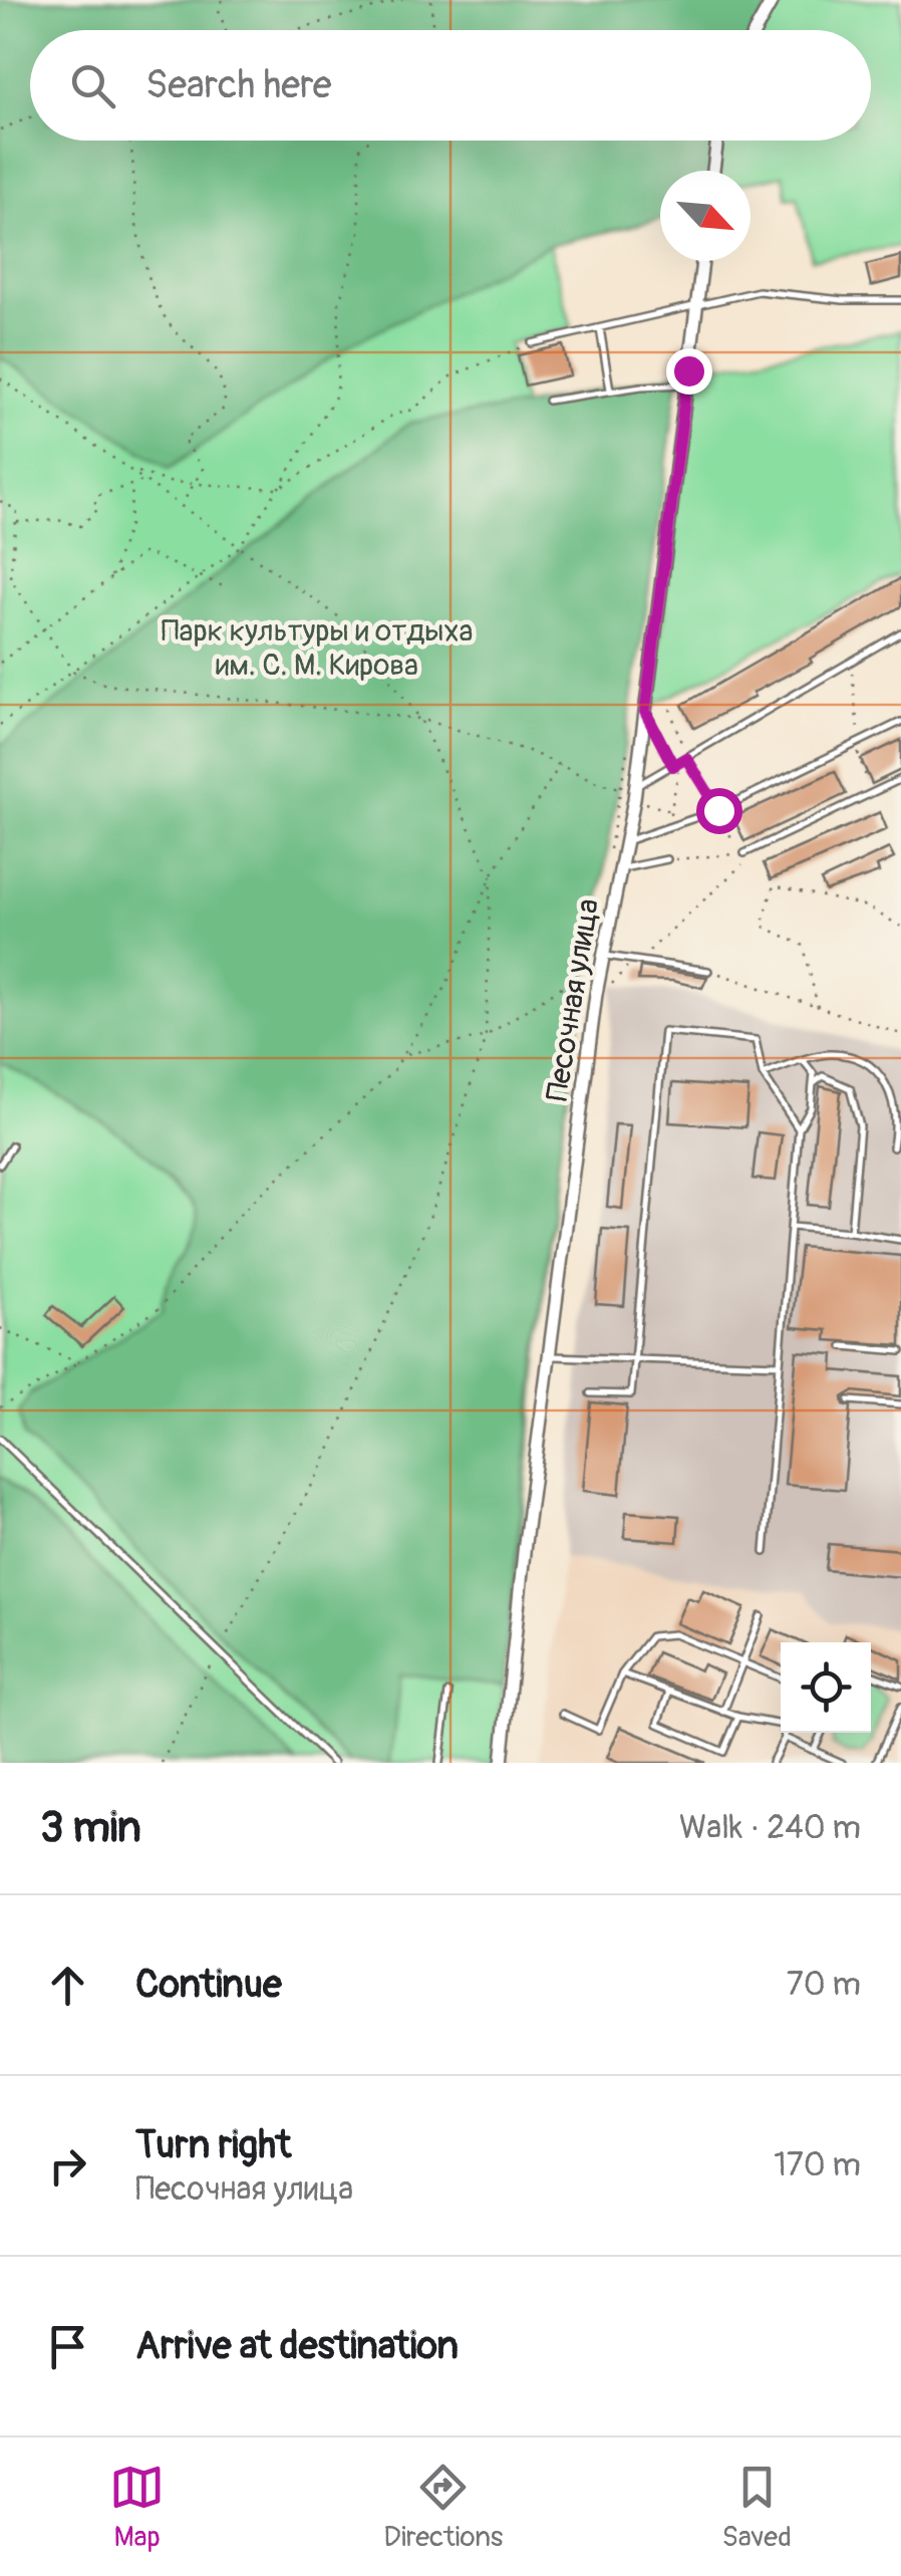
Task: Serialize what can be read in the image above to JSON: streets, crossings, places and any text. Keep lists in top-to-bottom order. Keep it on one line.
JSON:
{"streets":{"street":["Песочная улица"]},"parks":["Парк культуры и отдыха им. С. М. Кирова"],"north":"bottom right","page":{"search":"Search here","heading":["3 min","Walk · 240 m"],"list":[["Continue","70 m"],["Turn right","Песочная улица","170 m"],"Arrive at destination"],"nav":["Map","Directions","Saved"]}}
